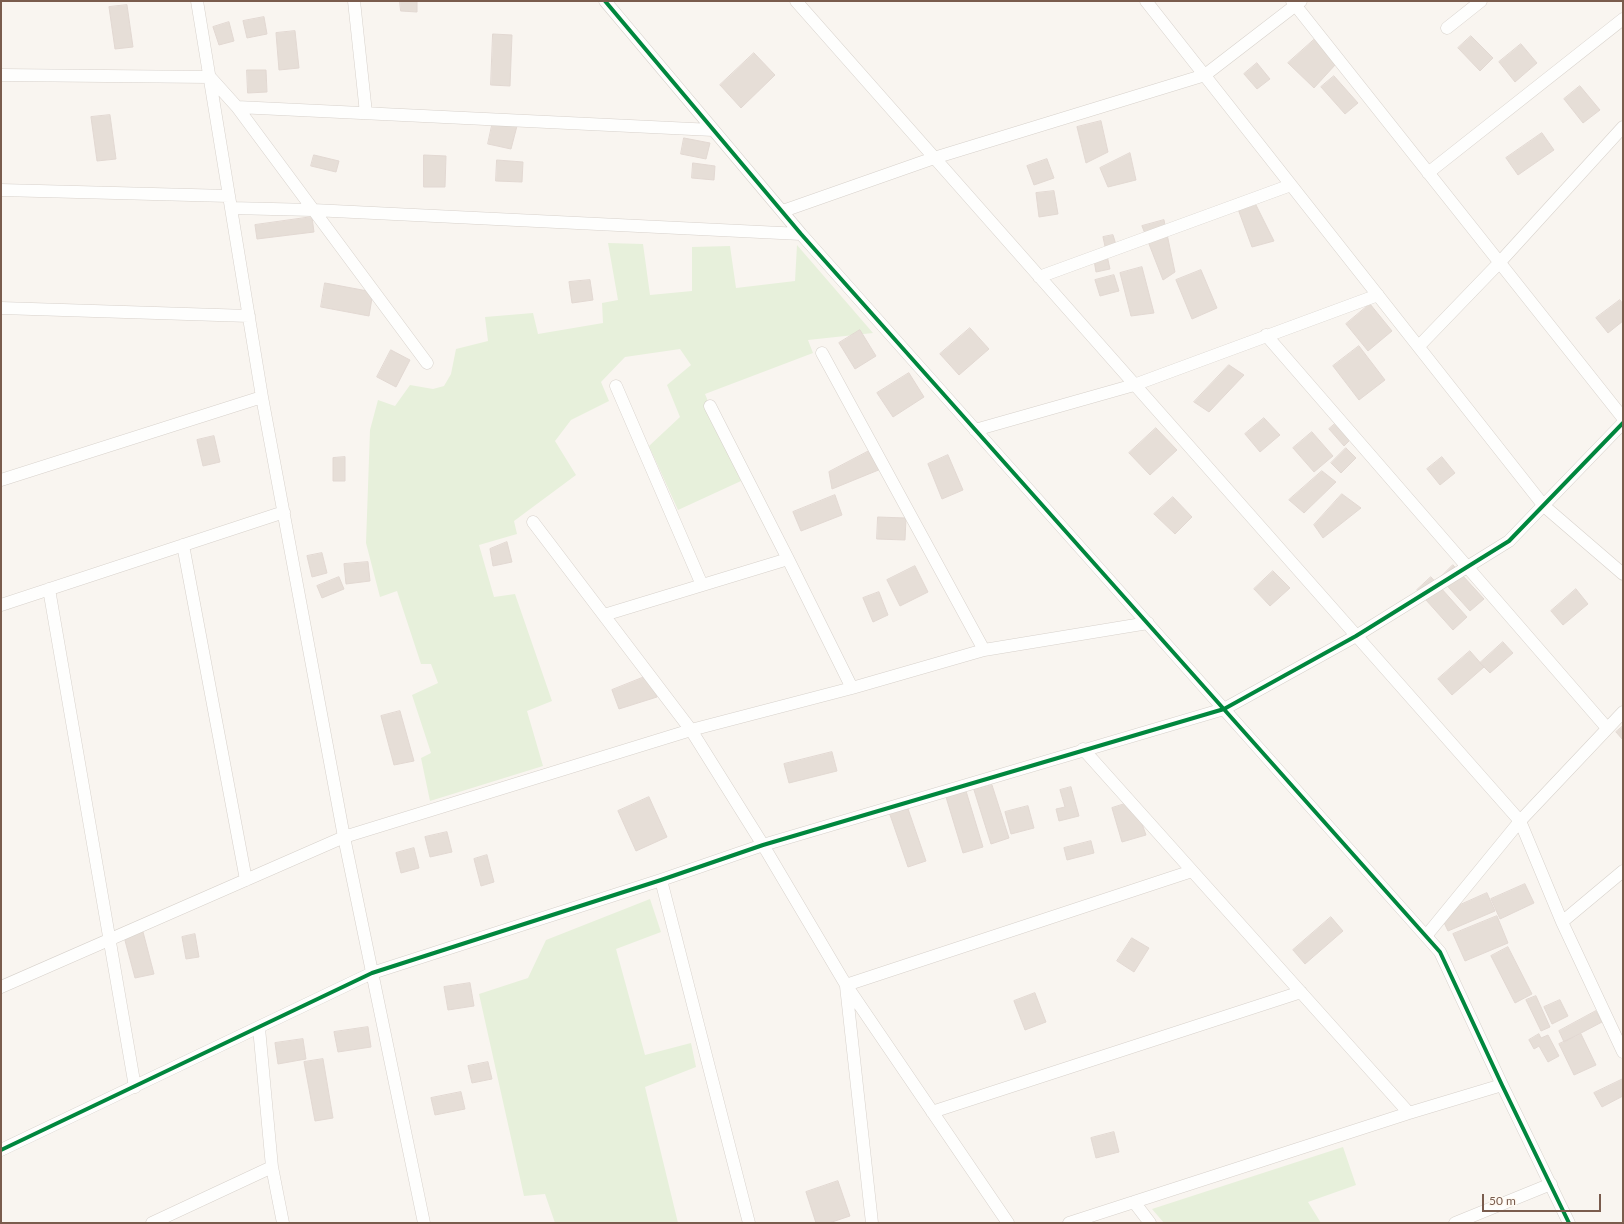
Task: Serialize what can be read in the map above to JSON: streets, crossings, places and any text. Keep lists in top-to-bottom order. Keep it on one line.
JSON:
{"scale_bar":"50 m"}
